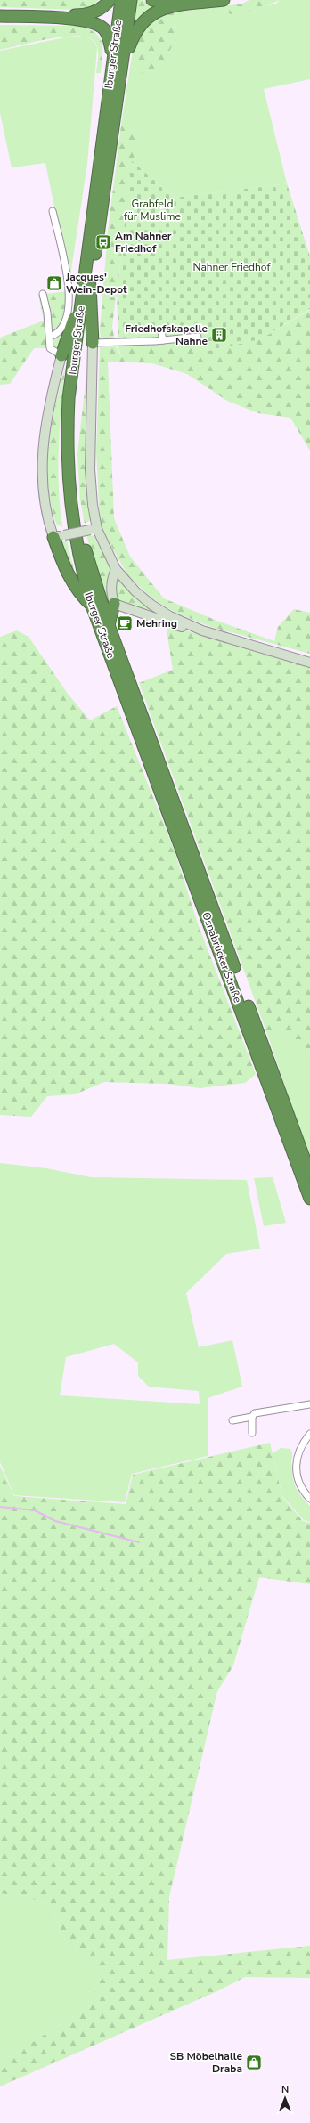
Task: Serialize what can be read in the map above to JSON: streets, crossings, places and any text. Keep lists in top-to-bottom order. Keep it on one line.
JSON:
{"streets":{"highway":["Iburger Straße","Osnabrücker Straße"]},"crossings":[["Iburger Straße","Osnabrücker Straße"]],"parks":["Grabfeld für Muslime","Nahner Friedhof"],"places":{"bus stop":["Am Nahner Friedhof"],"shop":["Jacques' Wein-Depot","SB Möbelhalle Draba"],"building":["Friedhofskapelle Nahne"],"cafe":["Mehring"]},"north":"top"}
